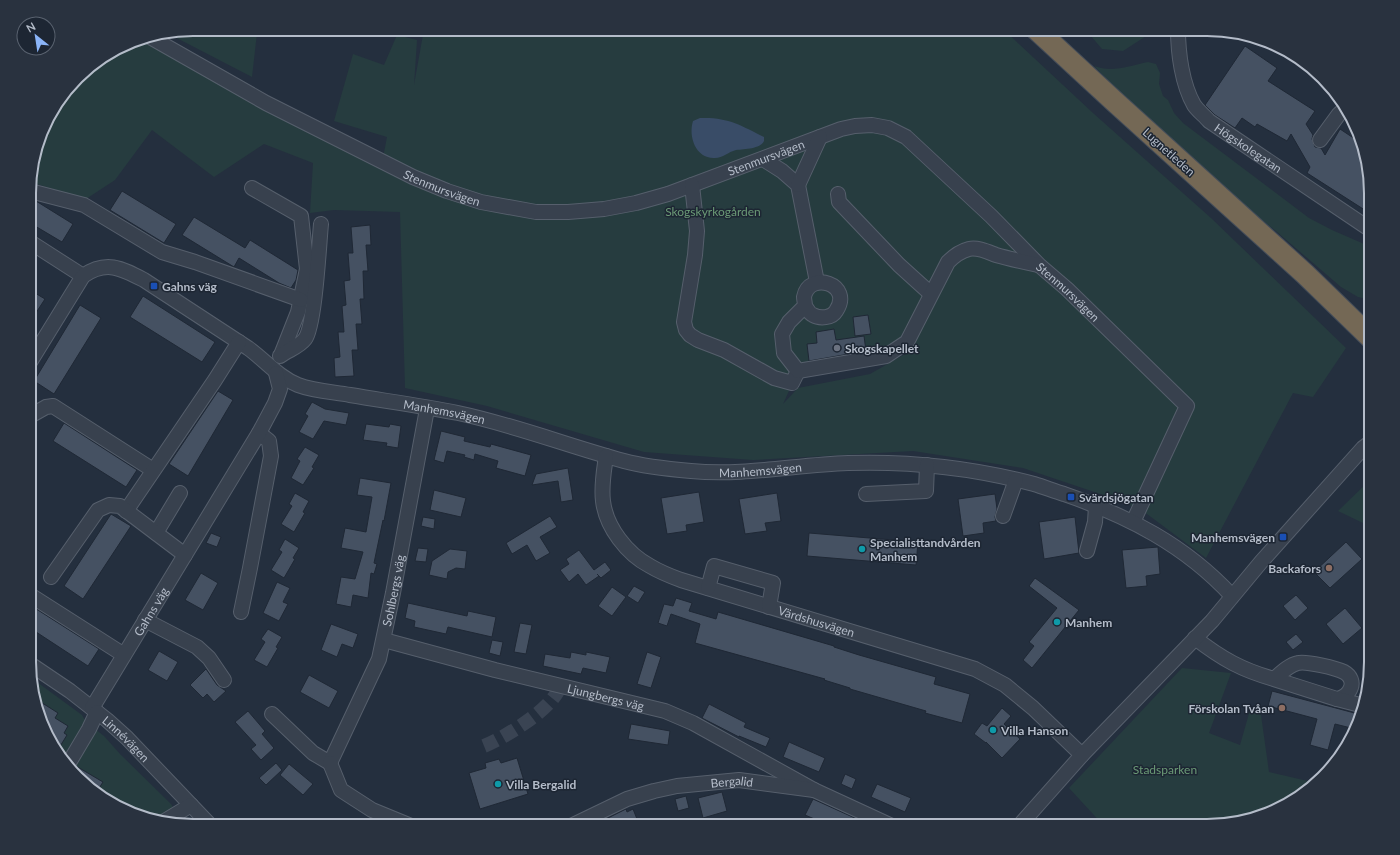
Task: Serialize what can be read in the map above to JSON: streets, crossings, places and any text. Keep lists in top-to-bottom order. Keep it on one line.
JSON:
{"streets":{"highway":["Lugnetleden"],"street":["Högskolegatan","Stenmursvägen","Manhemsvägen","Sohlbergs väg","Gahns väg","Värdshusvägen","Ljungbergs väg","Linnévägen","Bergalid"]},"crossings":[["Stenmursvägen","Manhemsvägen"],["Manhemsvägen","Sohlbergs väg"],["Manhemsvägen","Gahns väg"],["Manhemsvägen","Värdshusvägen"],["Sohlbergs väg","Ljungbergs väg"],["Gahns väg","Linnévägen"],["Ljungbergs väg","Bergalid"]],"parks":["Skogskyrkogården","Stadsparken"],"places":{"transit":["Gahns väg","Svärdsjögatan","Manhemsvägen"],"other":["Skogskapellet","Specialisttandvården Manhem","Backafors","Manhem","Förskolan Tvåan","Villa Hanson","Villa Bergalid"]},"north":"top left"}
